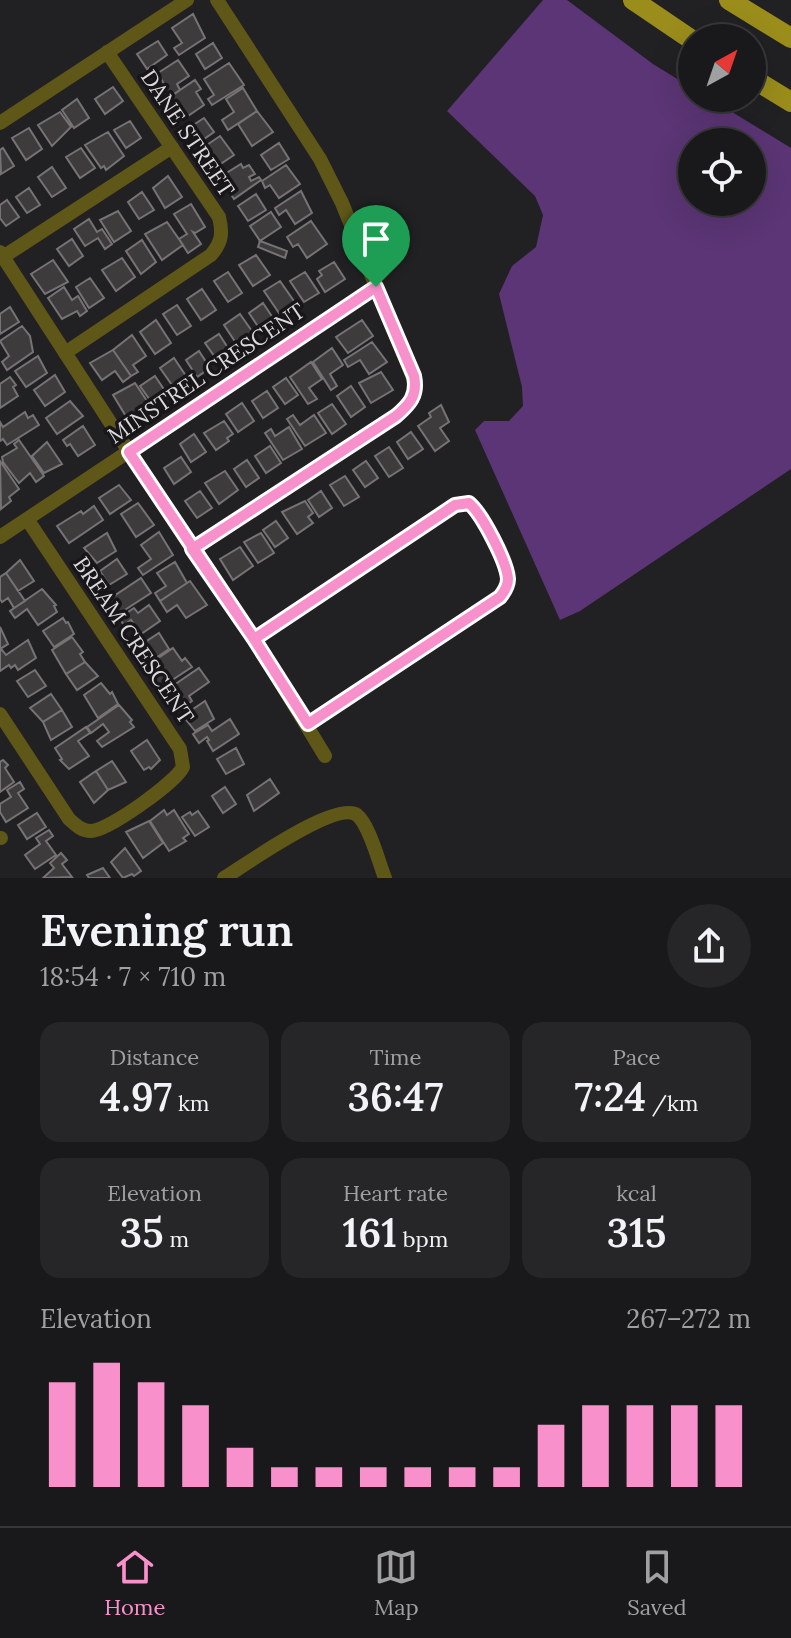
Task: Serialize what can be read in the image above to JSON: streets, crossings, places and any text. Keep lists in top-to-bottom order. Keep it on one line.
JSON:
{"streets":{"street":["DANE STREET","MINSTREL CRESCENT","BREAM CRESCENT"]},"crossings":[["MINSTREL CRESCENT","BREAM CRESCENT"]],"north":"top right","page":{"heading":["Evening run","18:54 · 7 × 710 m"],"stats":[["Distance","4.97 km"],["Time","36:47"],["Pace","7:24 /km"],["Elevation","35 m"],["Heart rate","161 bpm"],["kcal","315"]],"chart":["Elevation","267–272 m"],"tabs":["Home","Map","Saved"]}}
